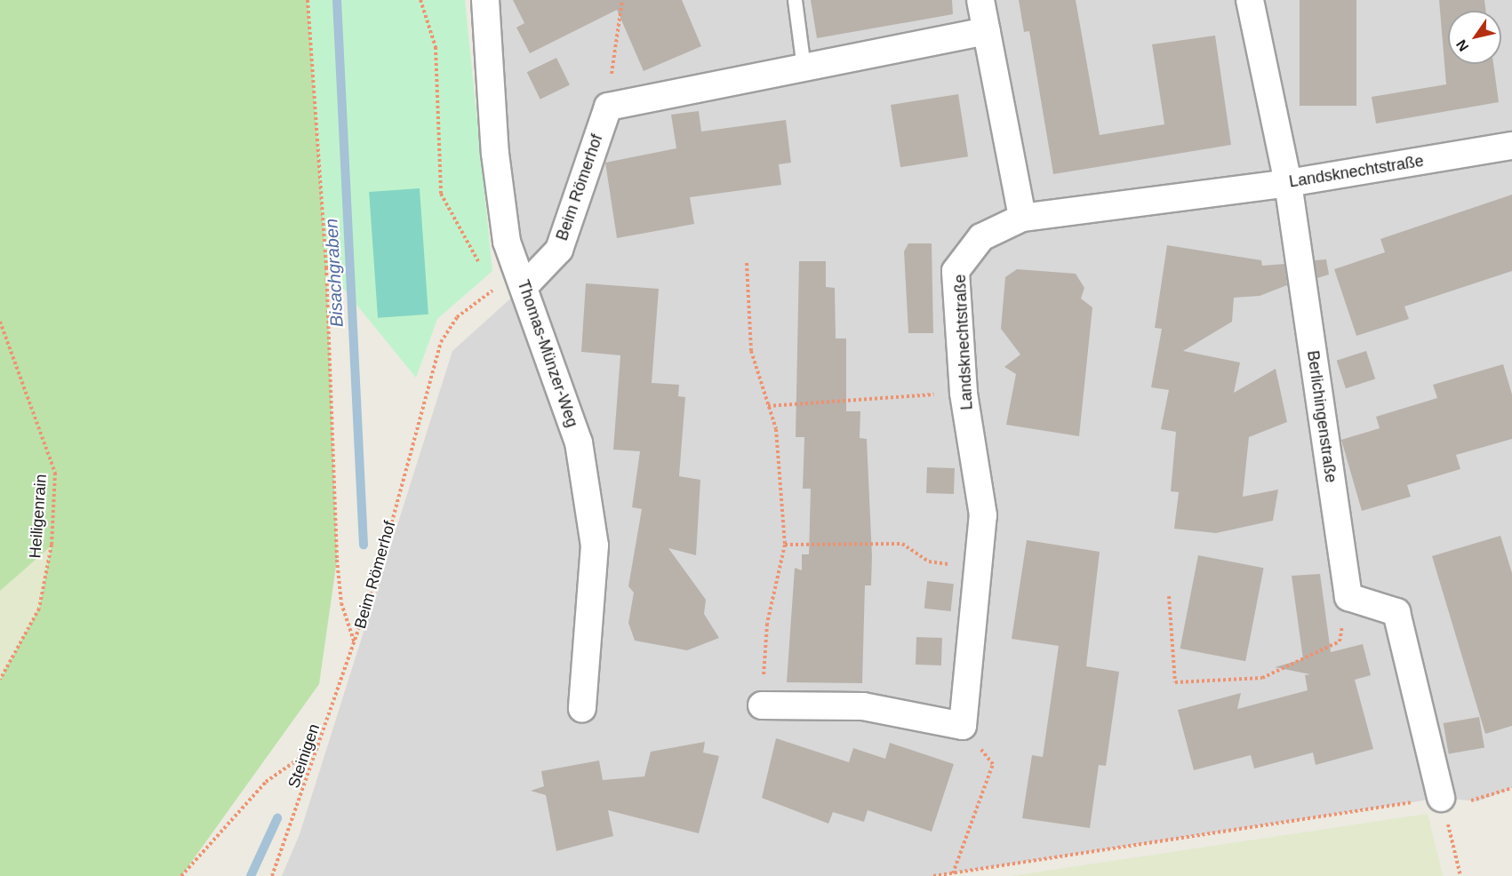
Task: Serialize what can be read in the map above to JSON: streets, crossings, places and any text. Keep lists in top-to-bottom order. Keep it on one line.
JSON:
{"streets":{"street":["Landsknechtstraße","Beim Römerhof","Thomas-Münzer-Weg","Berlichingenstraße"],"path":["Heiligenrain","Steinigen"]},"crossings":[["Landsknechtstraße","Berlichingenstraße"],["Beim Römerhof","Thomas-Münzer-Weg"],["Beim Römerhof","Steinigen"]],"water":["Bisachgraben"],"north":"bottom left"}
